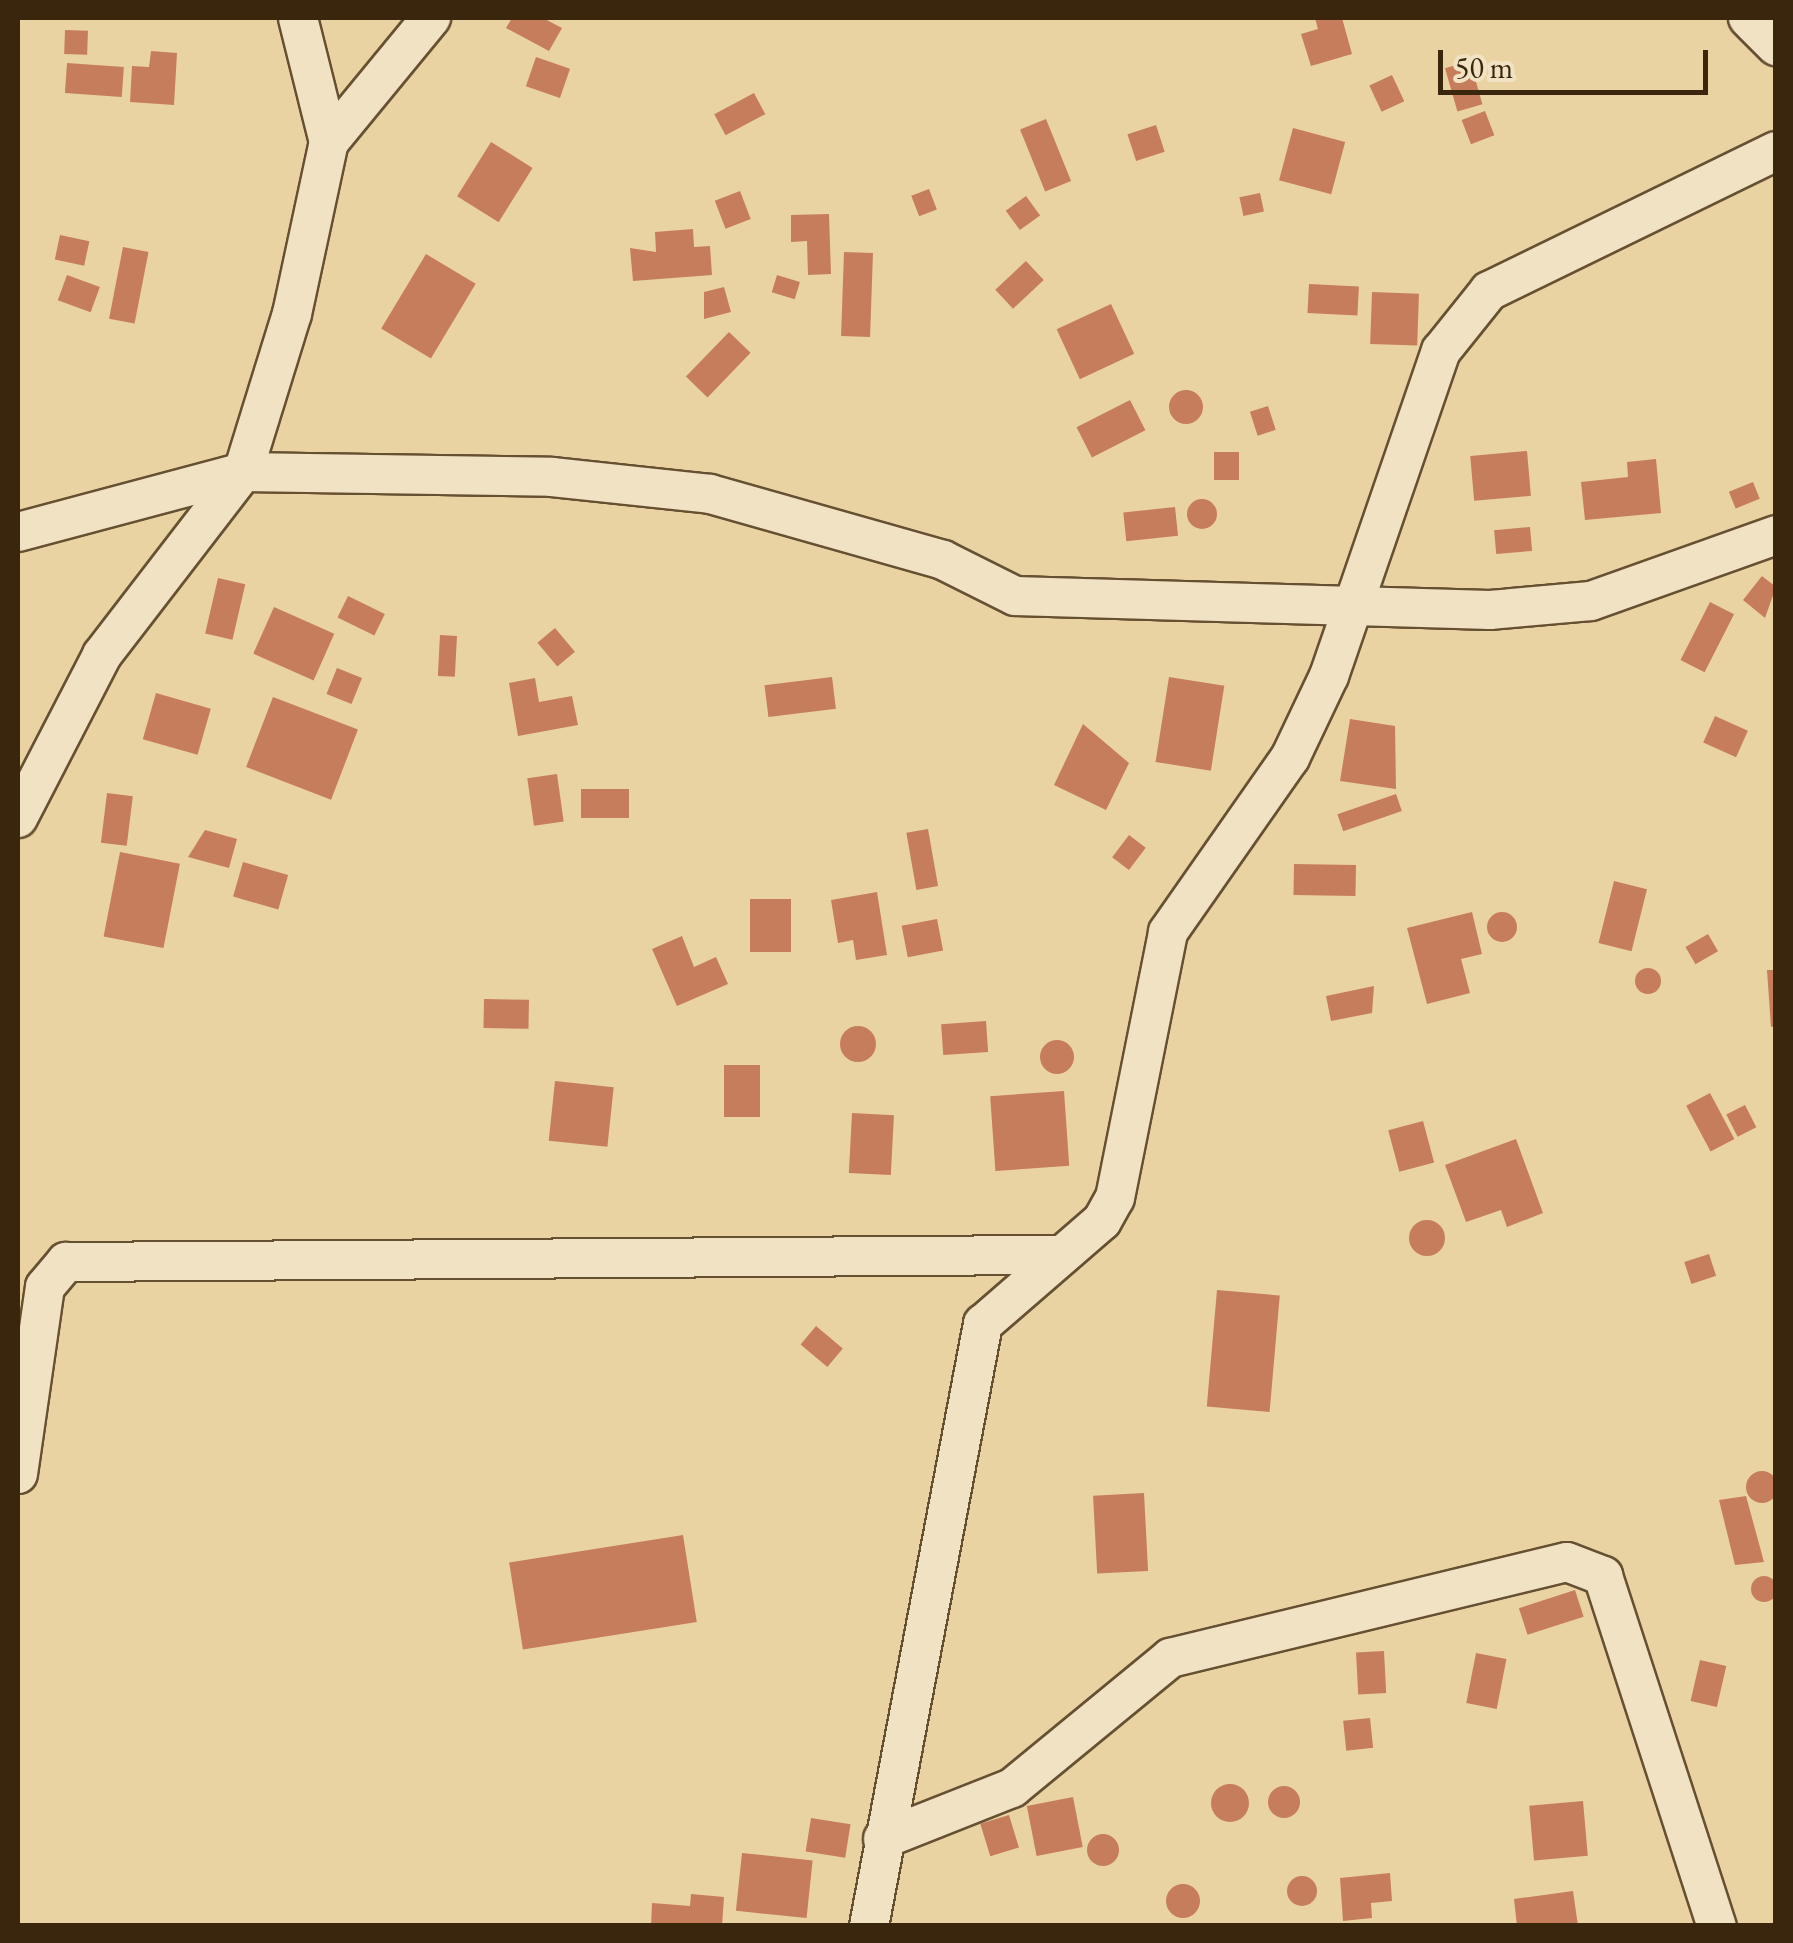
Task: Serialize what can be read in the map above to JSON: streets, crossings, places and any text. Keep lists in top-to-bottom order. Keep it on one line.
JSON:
{"scale_bar":"50 m"}
